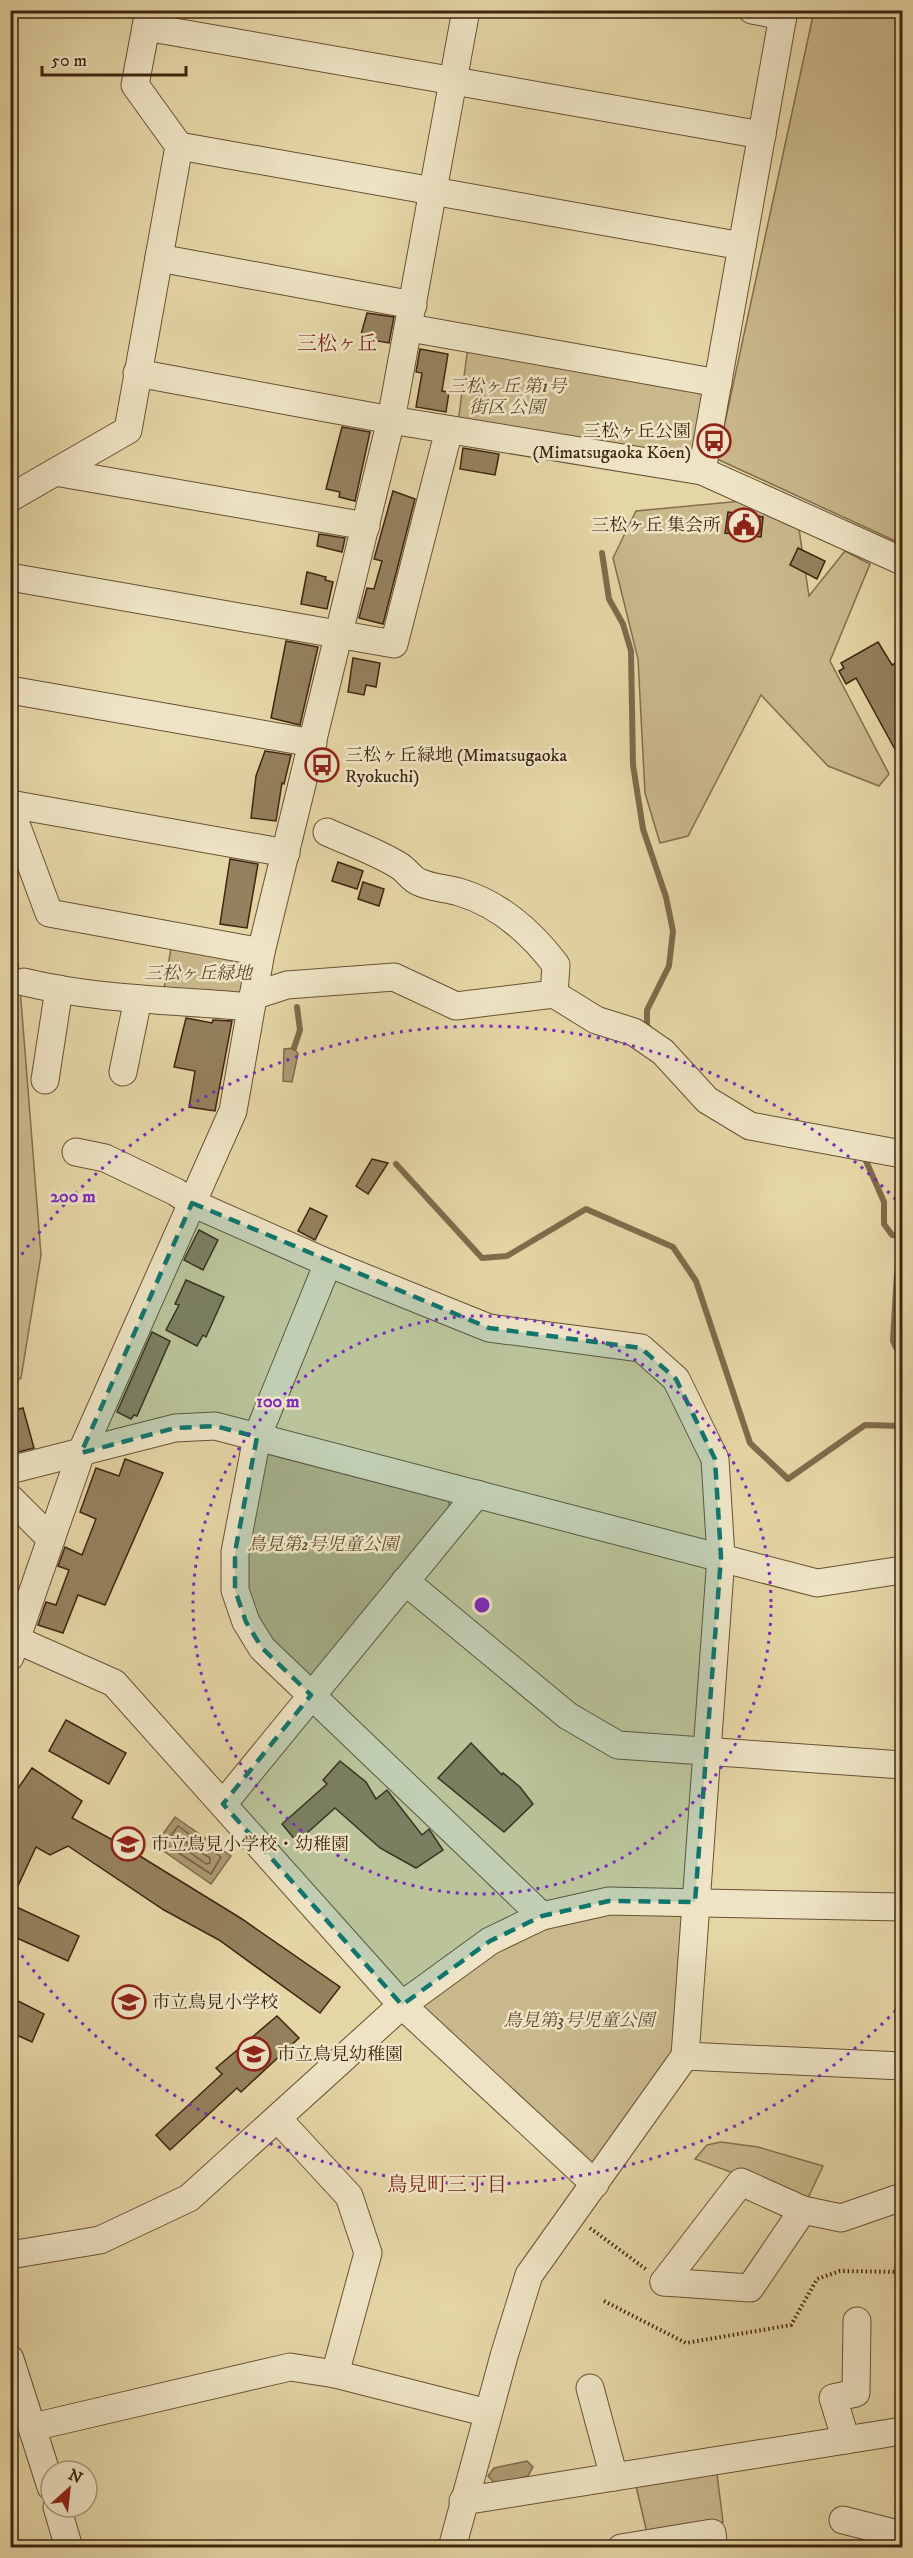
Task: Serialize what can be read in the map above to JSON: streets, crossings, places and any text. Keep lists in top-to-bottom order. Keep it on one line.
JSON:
{"districts":["三松ヶ丘","鳥見町三丁目"],"parks":["三松ヶ丘 第1号 街区 公園","三松ヶ丘緑地","鳥見第2号児童公園","鳥見第3号児童公園"],"places":{"bus stop":["三松ヶ丘公園 (Mimatsugaoka Kōen)","三松ヶ丘緑地 (Mimatsugaoka Ryokuchi)"],"public building":["三松ヶ丘 集会所"],"school or university":["市立鳥見小学校・幼稚園","市立鳥見小学校","市立鳥見幼稚園"]},"scale_bar":"50 m","north":"top right","rings":["200 m","100 m"]}
